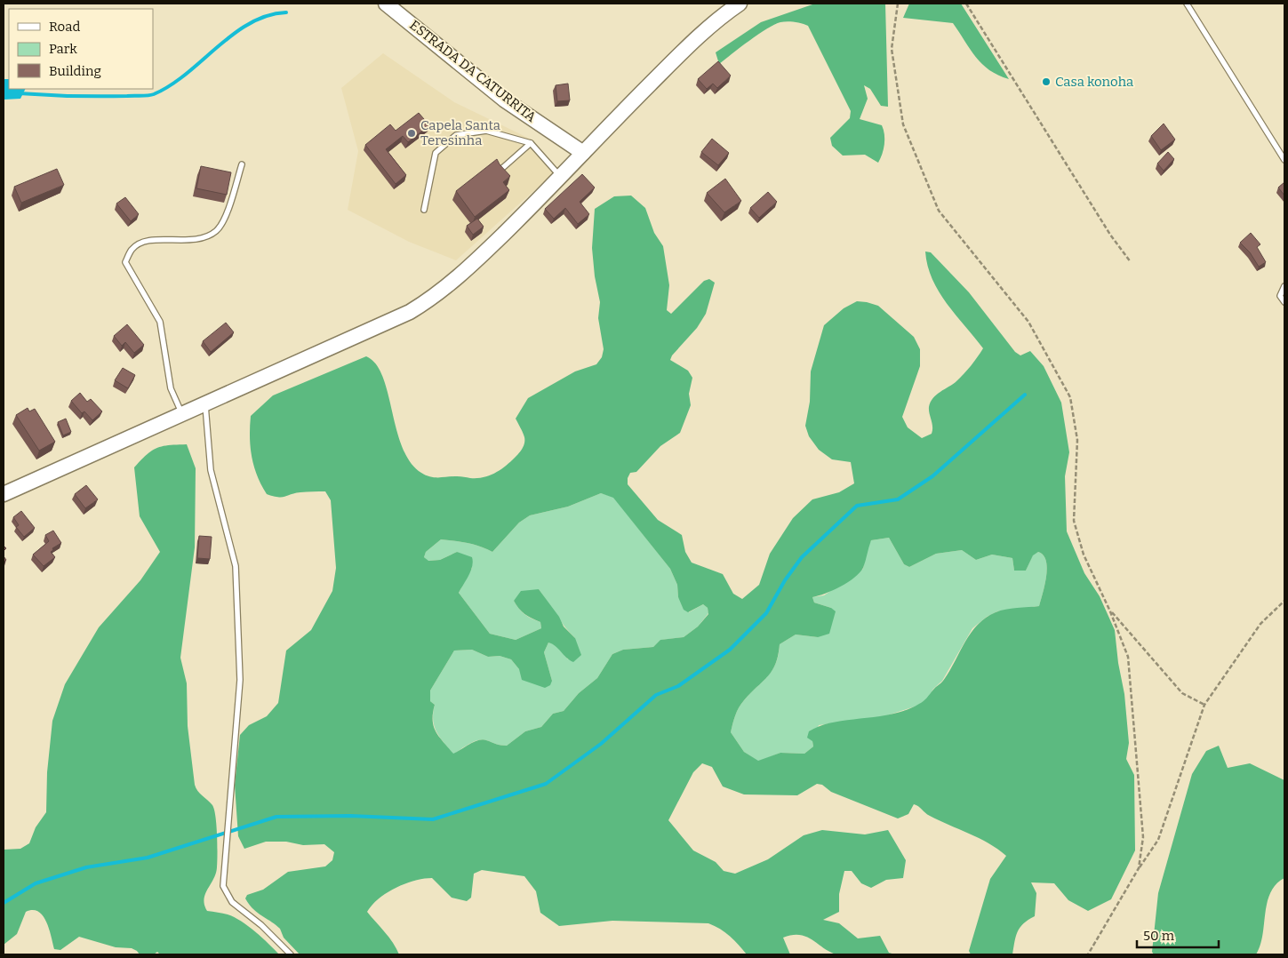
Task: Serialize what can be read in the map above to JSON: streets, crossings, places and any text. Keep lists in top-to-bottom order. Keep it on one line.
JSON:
{"streets":{"main road":["ESTRADA DA CATURRITA"]},"places":["Casa konoha","Capela Santa Teresinha"],"legend":["Road","Park","Building"],"scale_bar":"50 m"}
